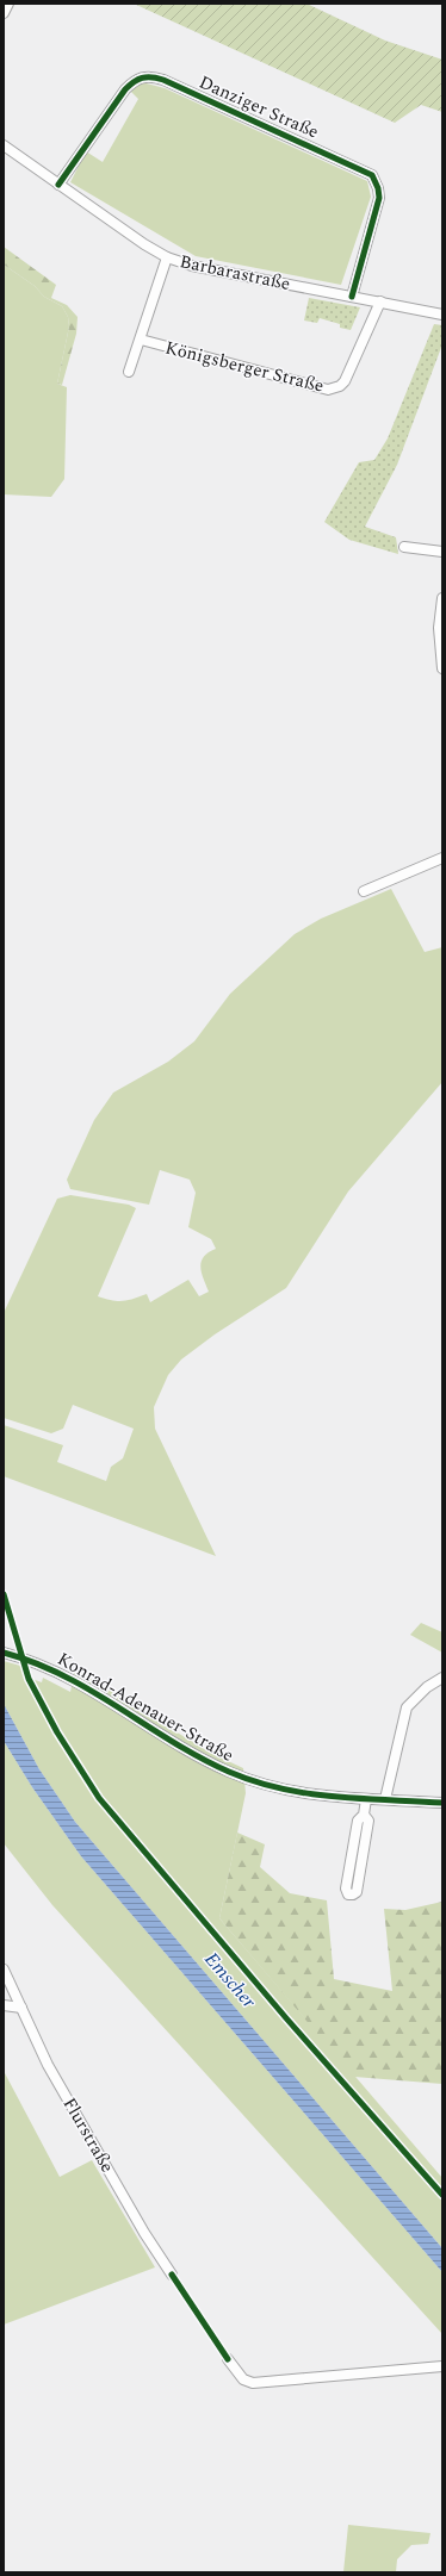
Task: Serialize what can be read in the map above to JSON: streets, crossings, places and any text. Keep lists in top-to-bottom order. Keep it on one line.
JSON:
{"streets":{"street":["Danziger Straße","Barbarastraße","Königsberger Straße","Konrad-Adenauer-Straße","Flurstraße"]},"crossings":[["Danziger Straße","Barbarastraße"],["Barbarastraße","Königsberger Straße"]],"water":["Emscher"]}
